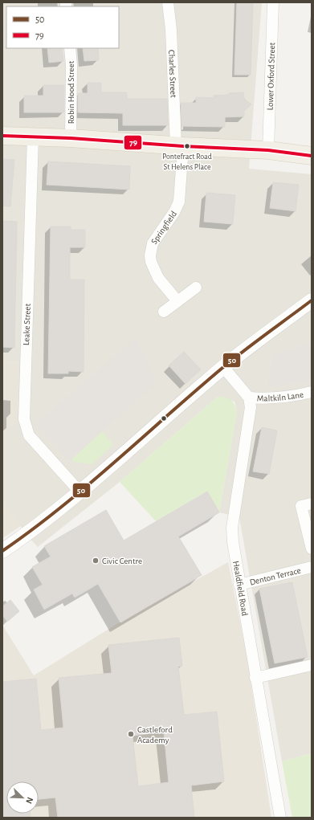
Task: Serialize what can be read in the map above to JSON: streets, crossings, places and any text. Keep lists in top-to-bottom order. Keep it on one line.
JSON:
{"streets":{"street":["Charles Street","Lower Oxford Street","Robin Hood Street","Springfield","Leake Street","Maltkiln Lane","Denton Terrace","Healdfield Road"]},"crossings":[["Charles Street","Springfield"],["Maltkiln Lane","Healdfield Road"],["Denton Terrace","Healdfield Road"]],"places":["Pontefract Road St Helens Place","Civic Centre","Castleford Academy"],"lines":["transit line 79","transit line 50"],"legend":["50","79"],"north":"bottom right"}
